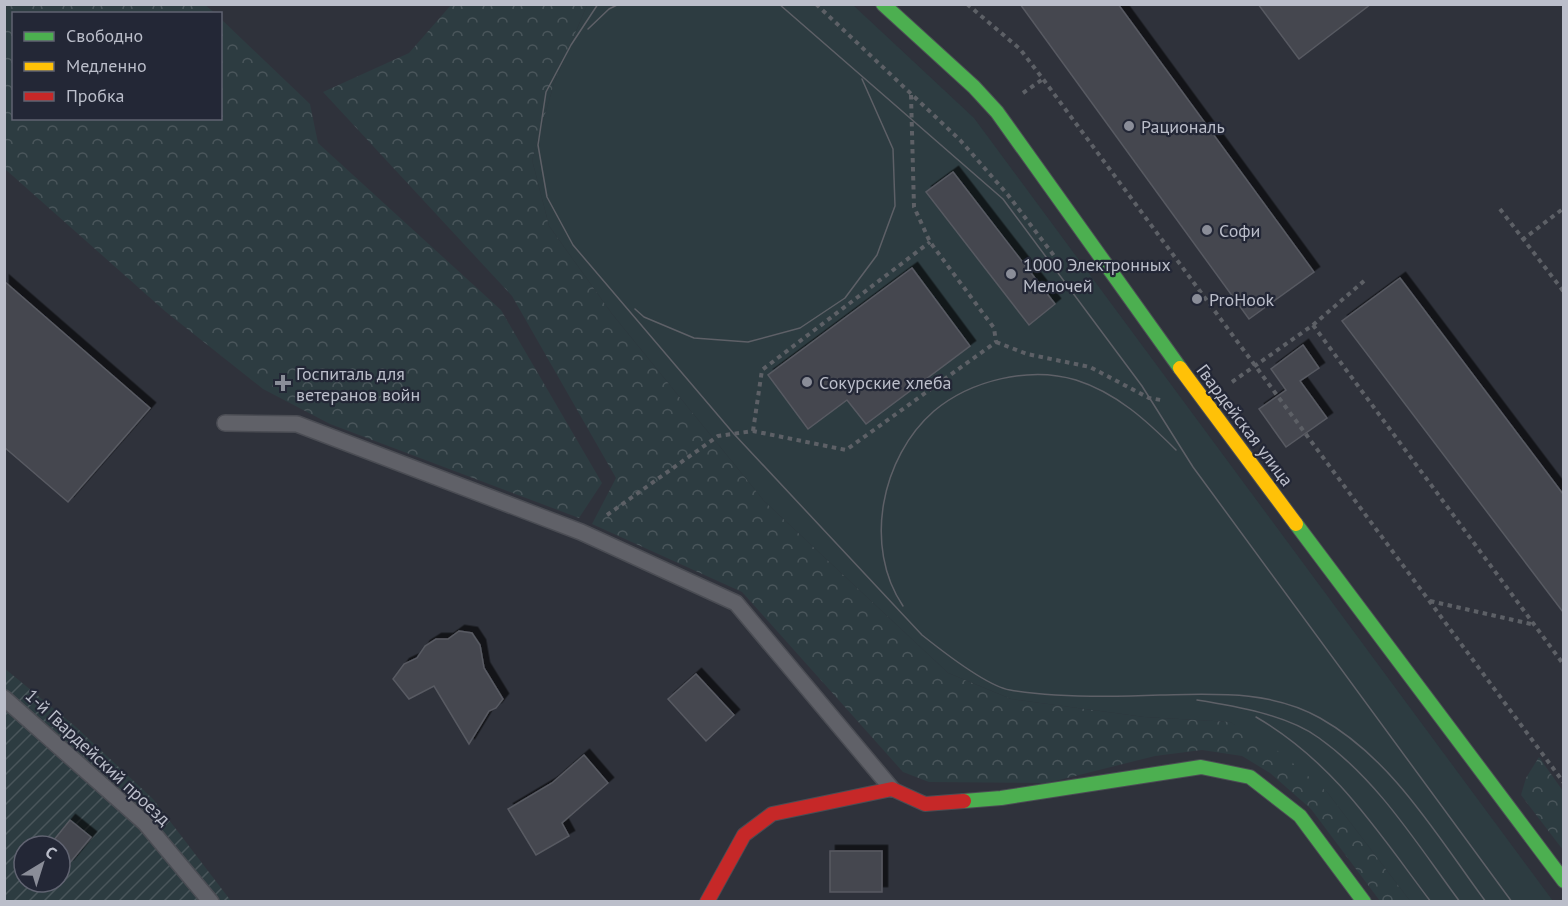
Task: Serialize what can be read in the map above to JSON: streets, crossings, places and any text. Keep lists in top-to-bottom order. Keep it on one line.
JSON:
{"streets":{"street":["Гвардейская улица"],"lane":["1-й Гвардейский проезд"]},"places":{"other":["Рациональ","Софи","1000 Электронных Мелочей","ProHook","Сокурские хлеба"],"health":["Госпиталь для ветеранов войн"]},"legend":["Свободно","Медленно","Пробка"],"north":"top right"}
